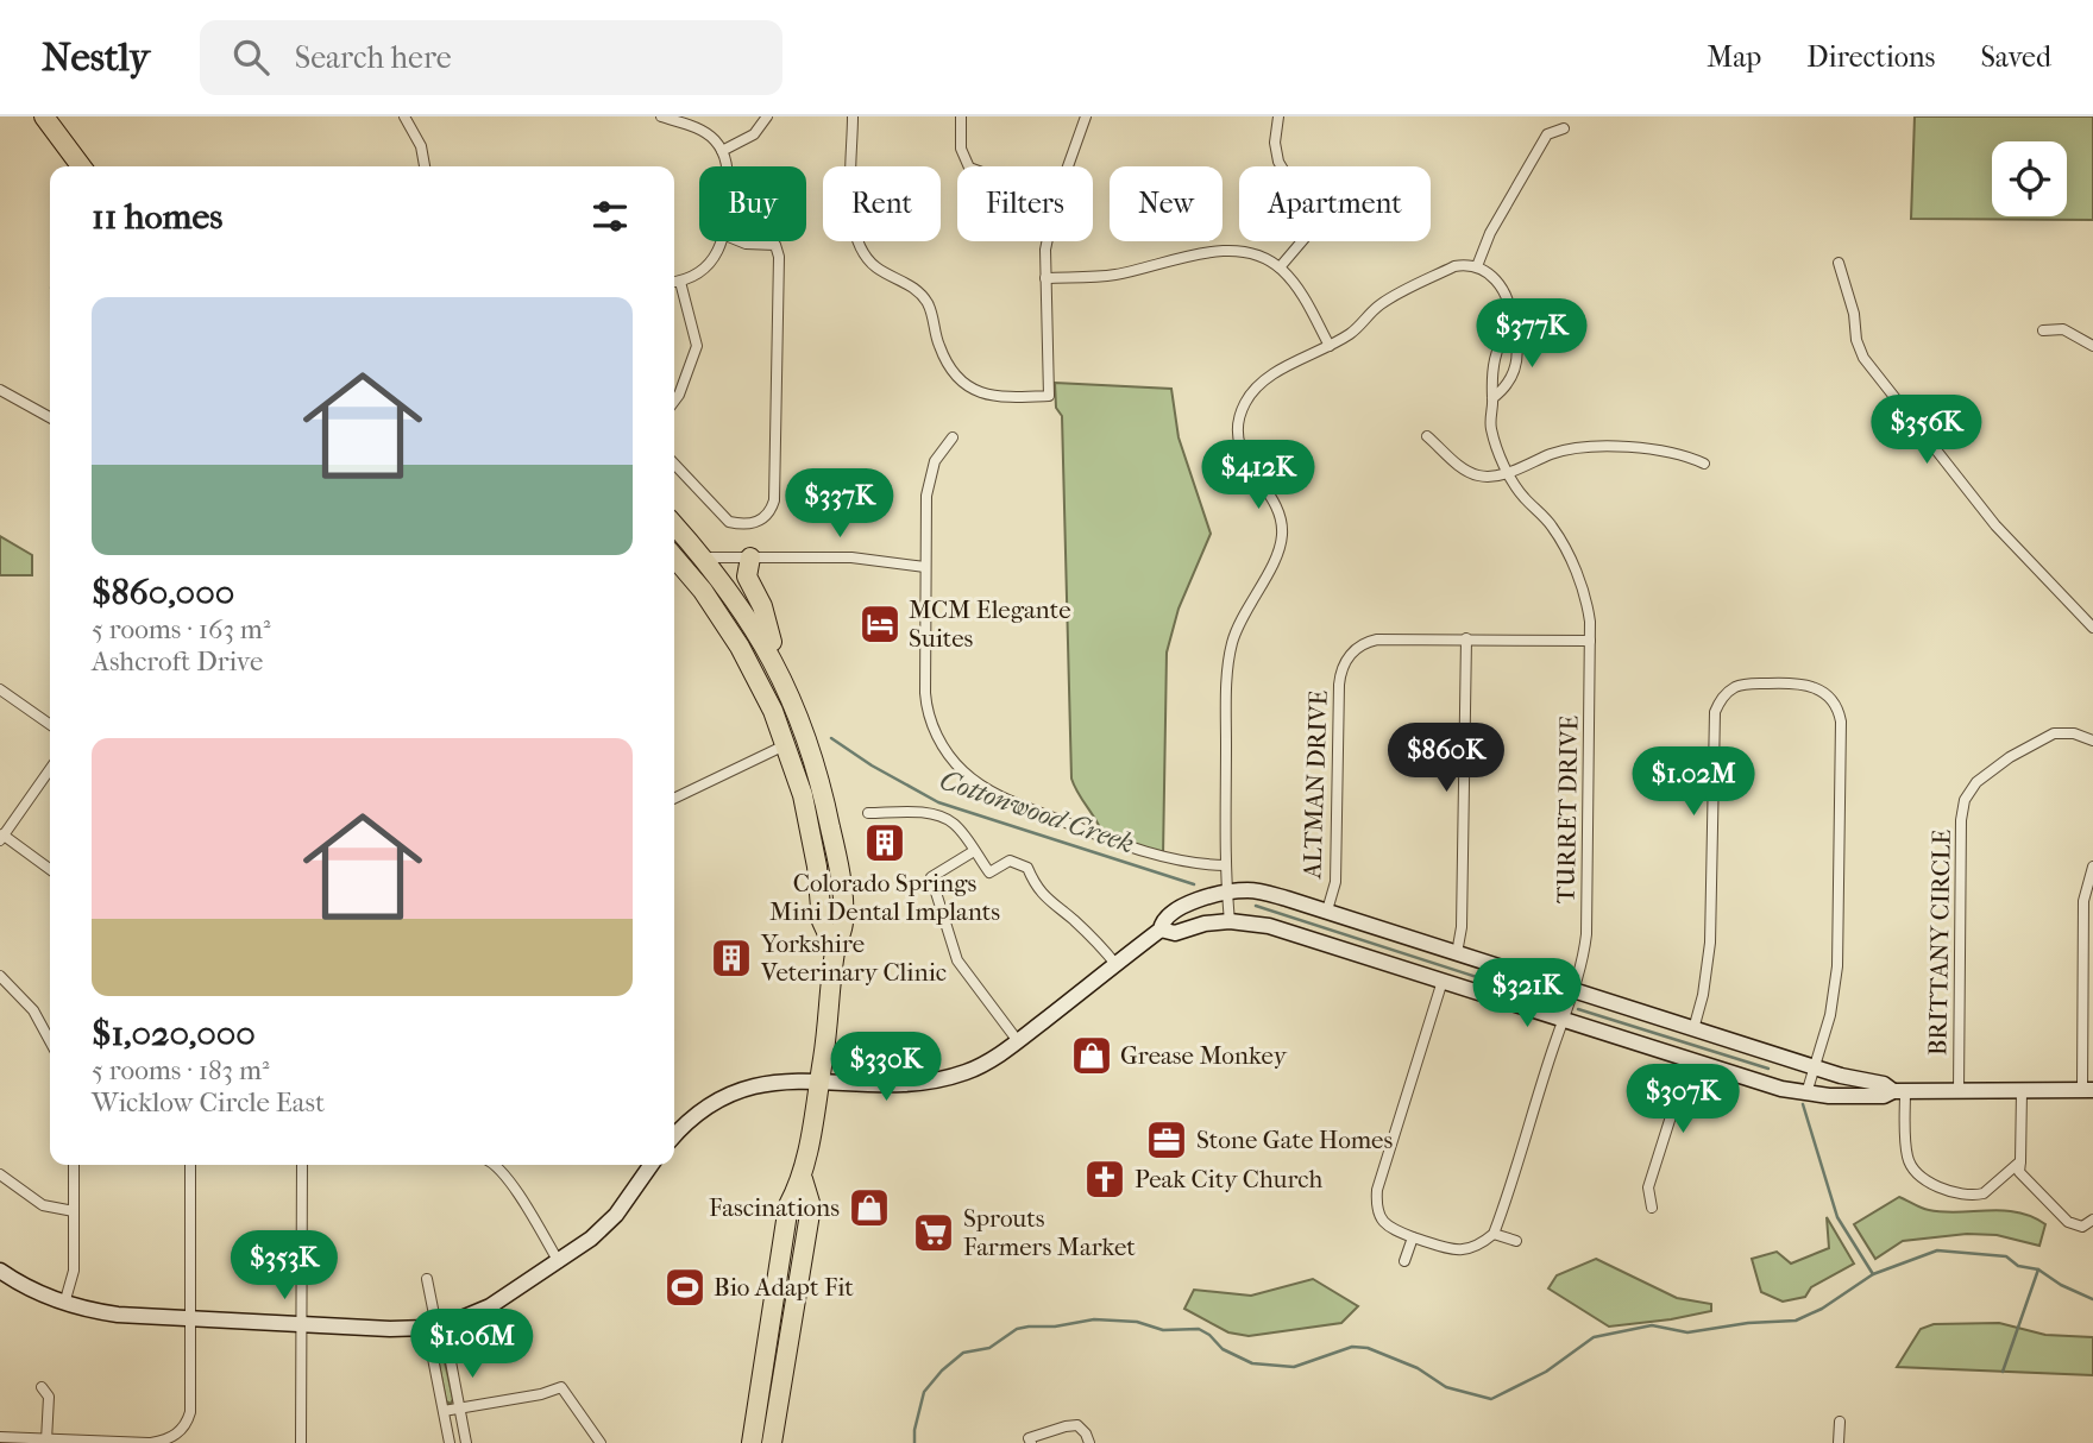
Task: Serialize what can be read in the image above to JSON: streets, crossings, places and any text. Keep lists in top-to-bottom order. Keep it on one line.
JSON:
{"streets":{"street":["ALTMAN DRIVE","TURRET DRIVE","BRITTANY CIRCLE"]},"crossings":[["ALTMAN DRIVE","TURRET DRIVE"]],"water":["Cottonwood Creek"],"places":{"hotel":["MCM Elegante Suites"],"building":["Colorado Springs Mini Dental Implants","Yorkshire Veterinary Clinic"],"shop":["Grease Monkey","Fascinations"],"office":["Stone Gate Homes"],"church":["Peak City Church"],"supermarket":["Sprouts Farmers Market"],"sports":["Bio Adapt Fit"]},"page":{"header":"Nestly","search":"Search here","nav":["Map","Directions","Saved"],"chip":["Buy","Rent","Filters","New","Apartment"],"heading":"11 homes","list":[{"name":"$860,000","note":"5 rooms · 163 m² · Ashcroft Drive"},{"name":"$1,020,000","note":"5 rooms · 183 m² · Wicklow Circle East"}],"price":["$377K","$356K","$412K","$337K","$860K","$1.02M","$321K","$330K","$307K","$353K","$1.06M"]}}
